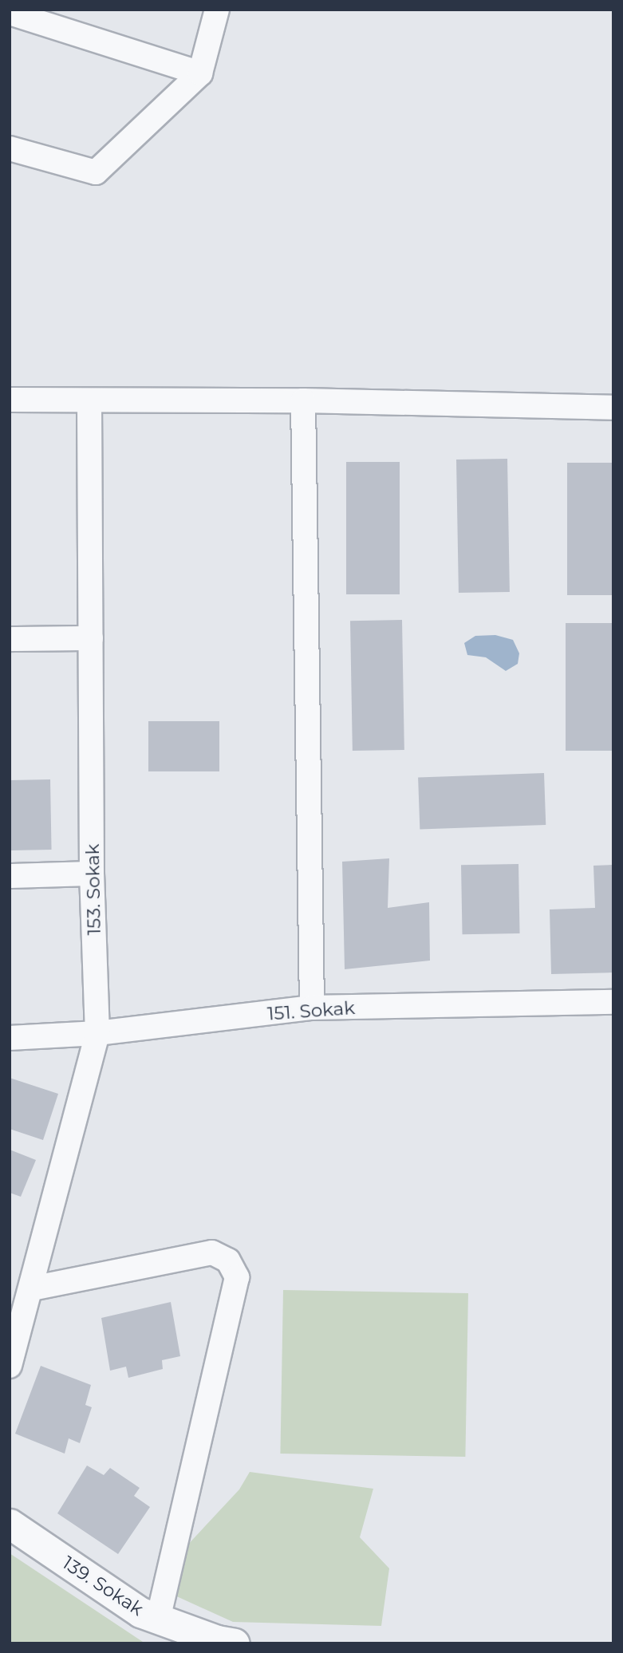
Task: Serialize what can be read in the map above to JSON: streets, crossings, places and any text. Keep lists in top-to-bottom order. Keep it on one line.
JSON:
{"streets":{"street":["153. Sokak","151. Sokak","139. Sokak"]},"crossings":[["153. Sokak","151. Sokak"]]}
